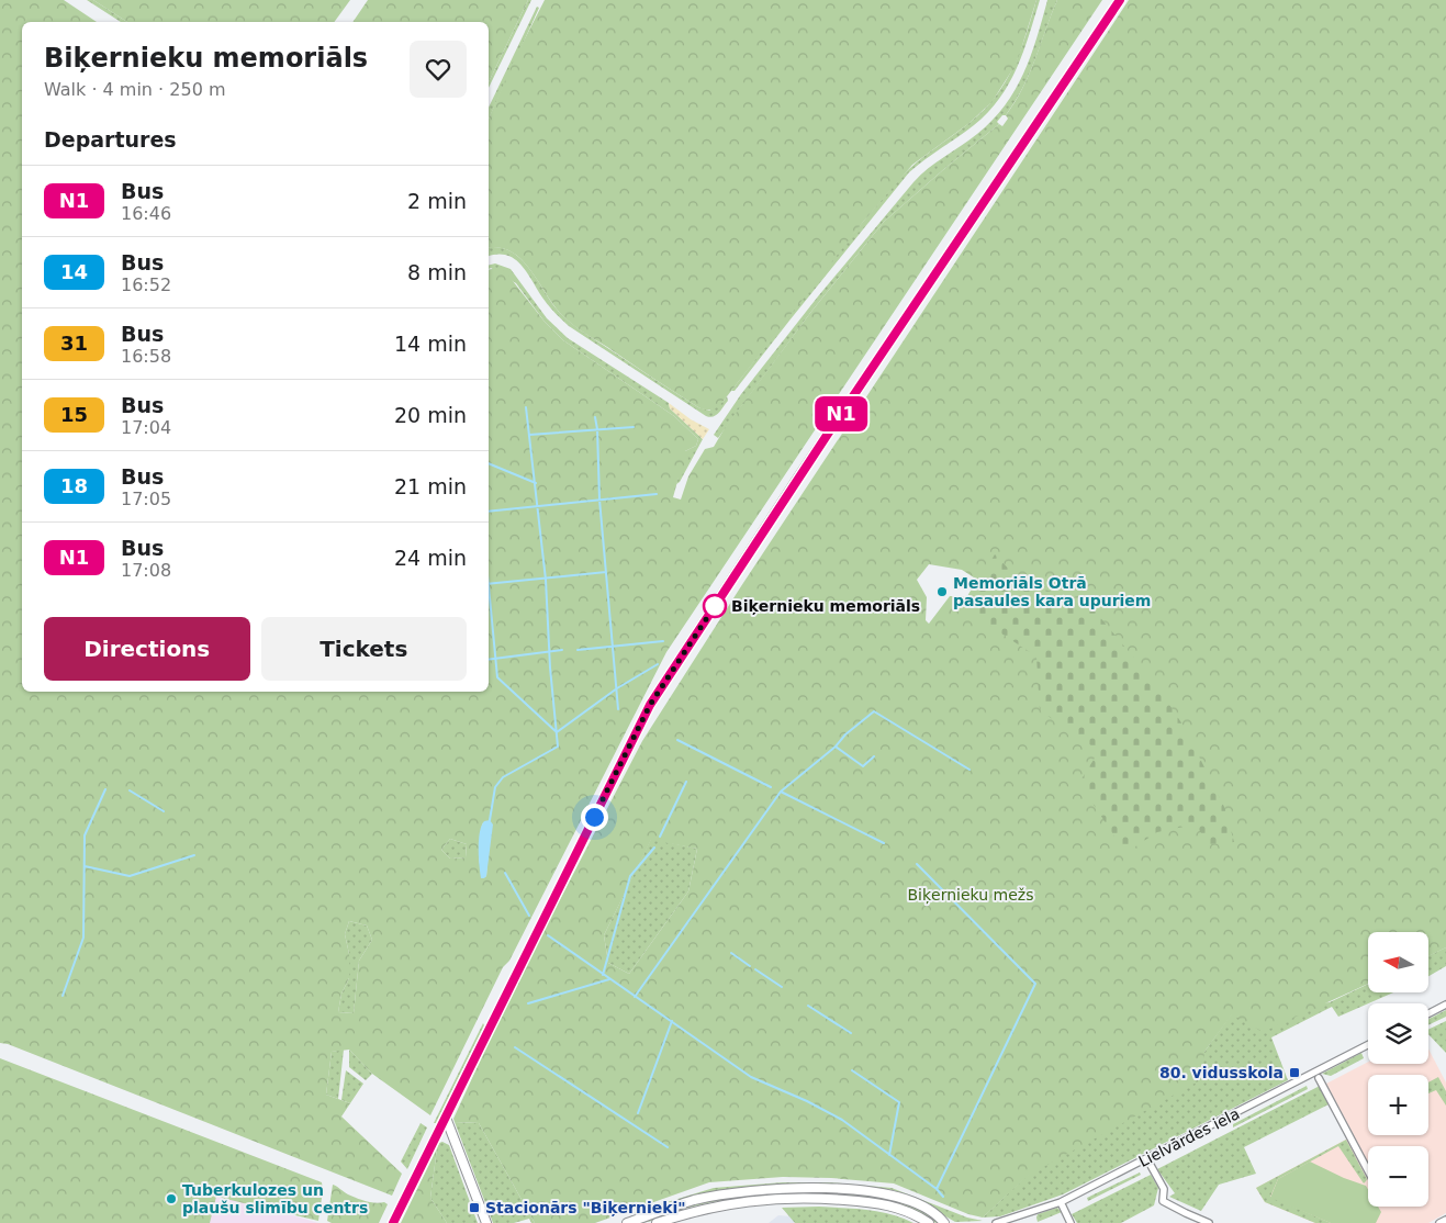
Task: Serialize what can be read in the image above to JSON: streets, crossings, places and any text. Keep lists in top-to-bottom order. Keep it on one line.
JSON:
{"streets":{"street":["Lielvārdes iela"]},"parks":["Biķernieku mežs"],"places":{"other":["Memoriāls Otrā pasaules kara upuriem","Biķernieku memoriāls","Tuberkulozes un plaušu slimību centrs"],"transit":["80. vidusskola","Stacionārs \"Biķernieki\""]},"lines":["bus line N1"],"north":"left","page":{"on_map":"N1","heading":[["Biķernieku memoriāls","Walk · 4 min · 250 m"],"Departures"],"list":[{"mark":"N1","name":"Bus","note":"16:46","value":"2 min"},{"mark":"14","name":"Bus","note":"16:52","value":"8 min"},{"mark":"31","name":"Bus","note":"16:58","value":"14 min"},{"mark":"15","name":"Bus","note":"17:04","value":"20 min"},{"mark":"18","name":"Bus","note":"17:05","value":"21 min"},{"mark":"N1","name":"Bus","note":"17:08","value":"24 min"}],"buttons":["Directions","Tickets"],"map_buttons":["+","−"]}}
